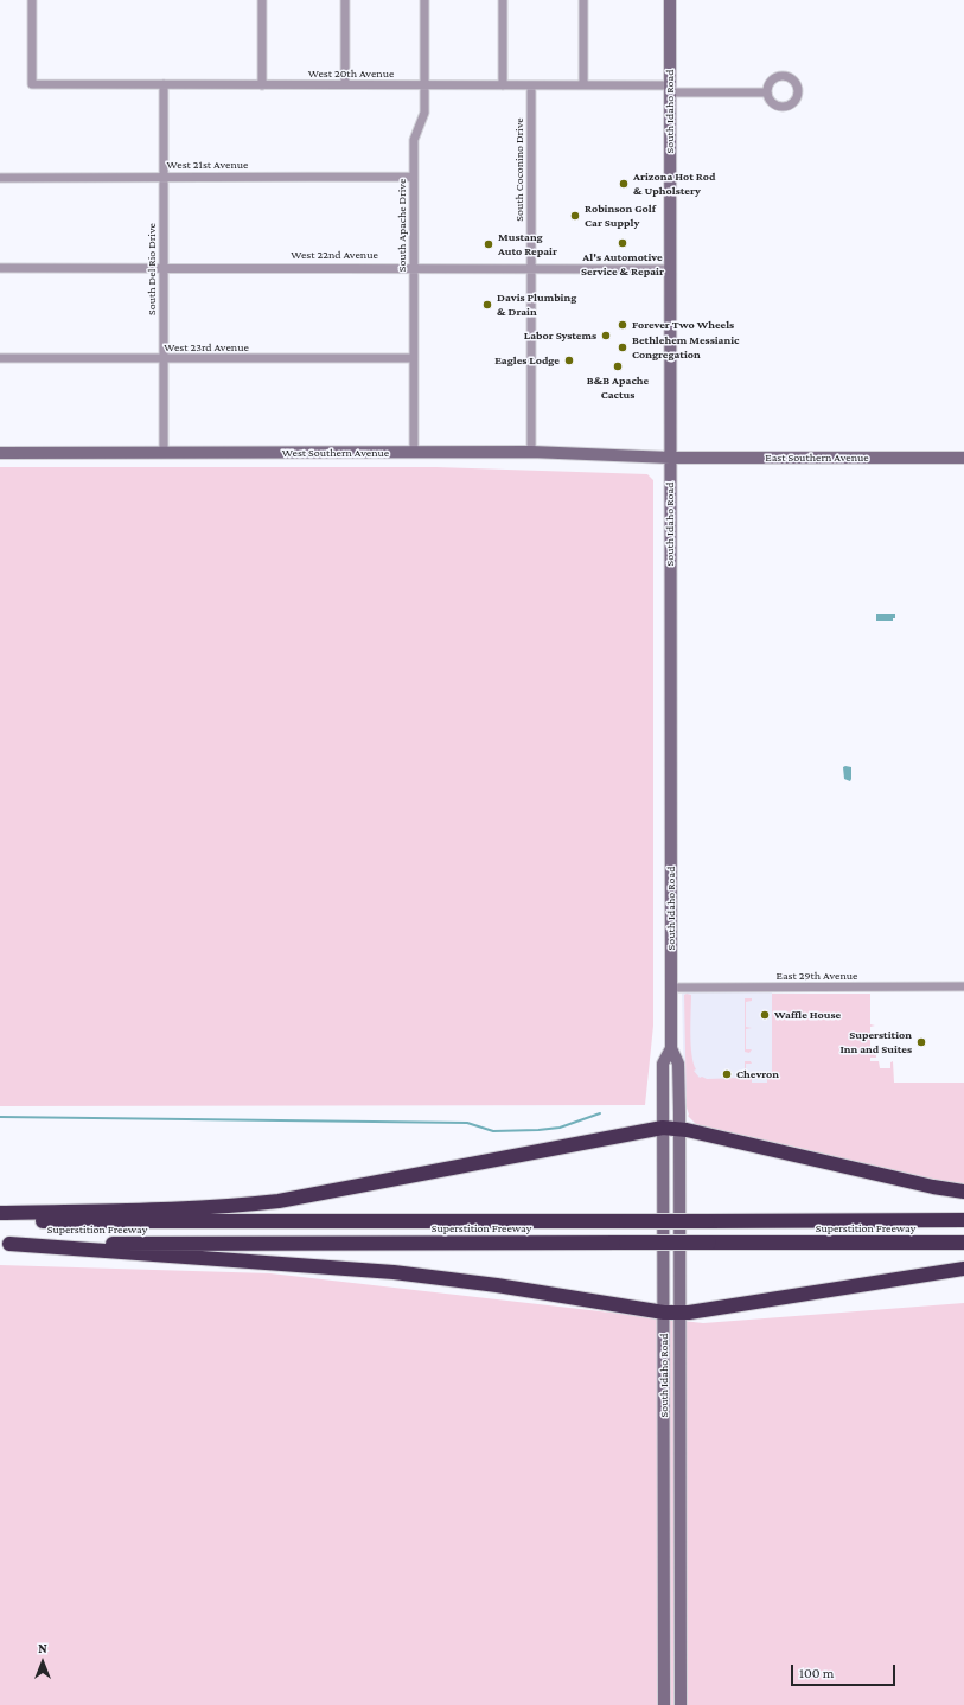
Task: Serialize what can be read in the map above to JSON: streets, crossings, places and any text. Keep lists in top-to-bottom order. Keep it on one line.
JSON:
{"streets":{"highway":["Superstition Freeway"],"main road":["South Idaho Road","West Southern Avenue","East Southern Avenue"],"street":["West 20th Avenue","West 21st Avenue","South Coconino Drive","South Apache Drive","West 22nd Avenue","South Del Rio Drive","West 23rd Avenue","East 29th Avenue"]},"crossings":[["West 20th Avenue","South Idaho Road"],["West 20th Avenue","South Coconino Drive"],["West 20th Avenue","South Apache Drive"],["West 20th Avenue","South Del Rio Drive"],["South Idaho Road","West 22nd Avenue"],["South Idaho Road","West Southern Avenue"],["South Idaho Road","East Southern Avenue"],["South Idaho Road","East 29th Avenue"],["West 21st Avenue","South Apache Drive"],["West 21st Avenue","South Del Rio Drive"],["South Coconino Drive","West 22nd Avenue"],["South Coconino Drive","West Southern Avenue"],["South Apache Drive","West 22nd Avenue"],["South Apache Drive","West 23rd Avenue"],["South Apache Drive","West Southern Avenue"],["West 22nd Avenue","South Del Rio Drive"],["South Del Rio Drive","West 23rd Avenue"],["South Del Rio Drive","West Southern Avenue"],["West Southern Avenue","East Southern Avenue"]],"places":["Arizona Hot Rod & Upholstery","Robinson Golf Car Supply","Al's Automotive Service & Repair","Mustang Auto Repair","Davis Plumbing & Drain","Forever Two Wheels","Labor Systems","Bethlehem Messianic Congregation","Eagles Lodge","B&B Apache Cactus","Waffle House","Superstition Inn and Suites","Chevron"],"scale_bar":"100 m","north":"top"}
